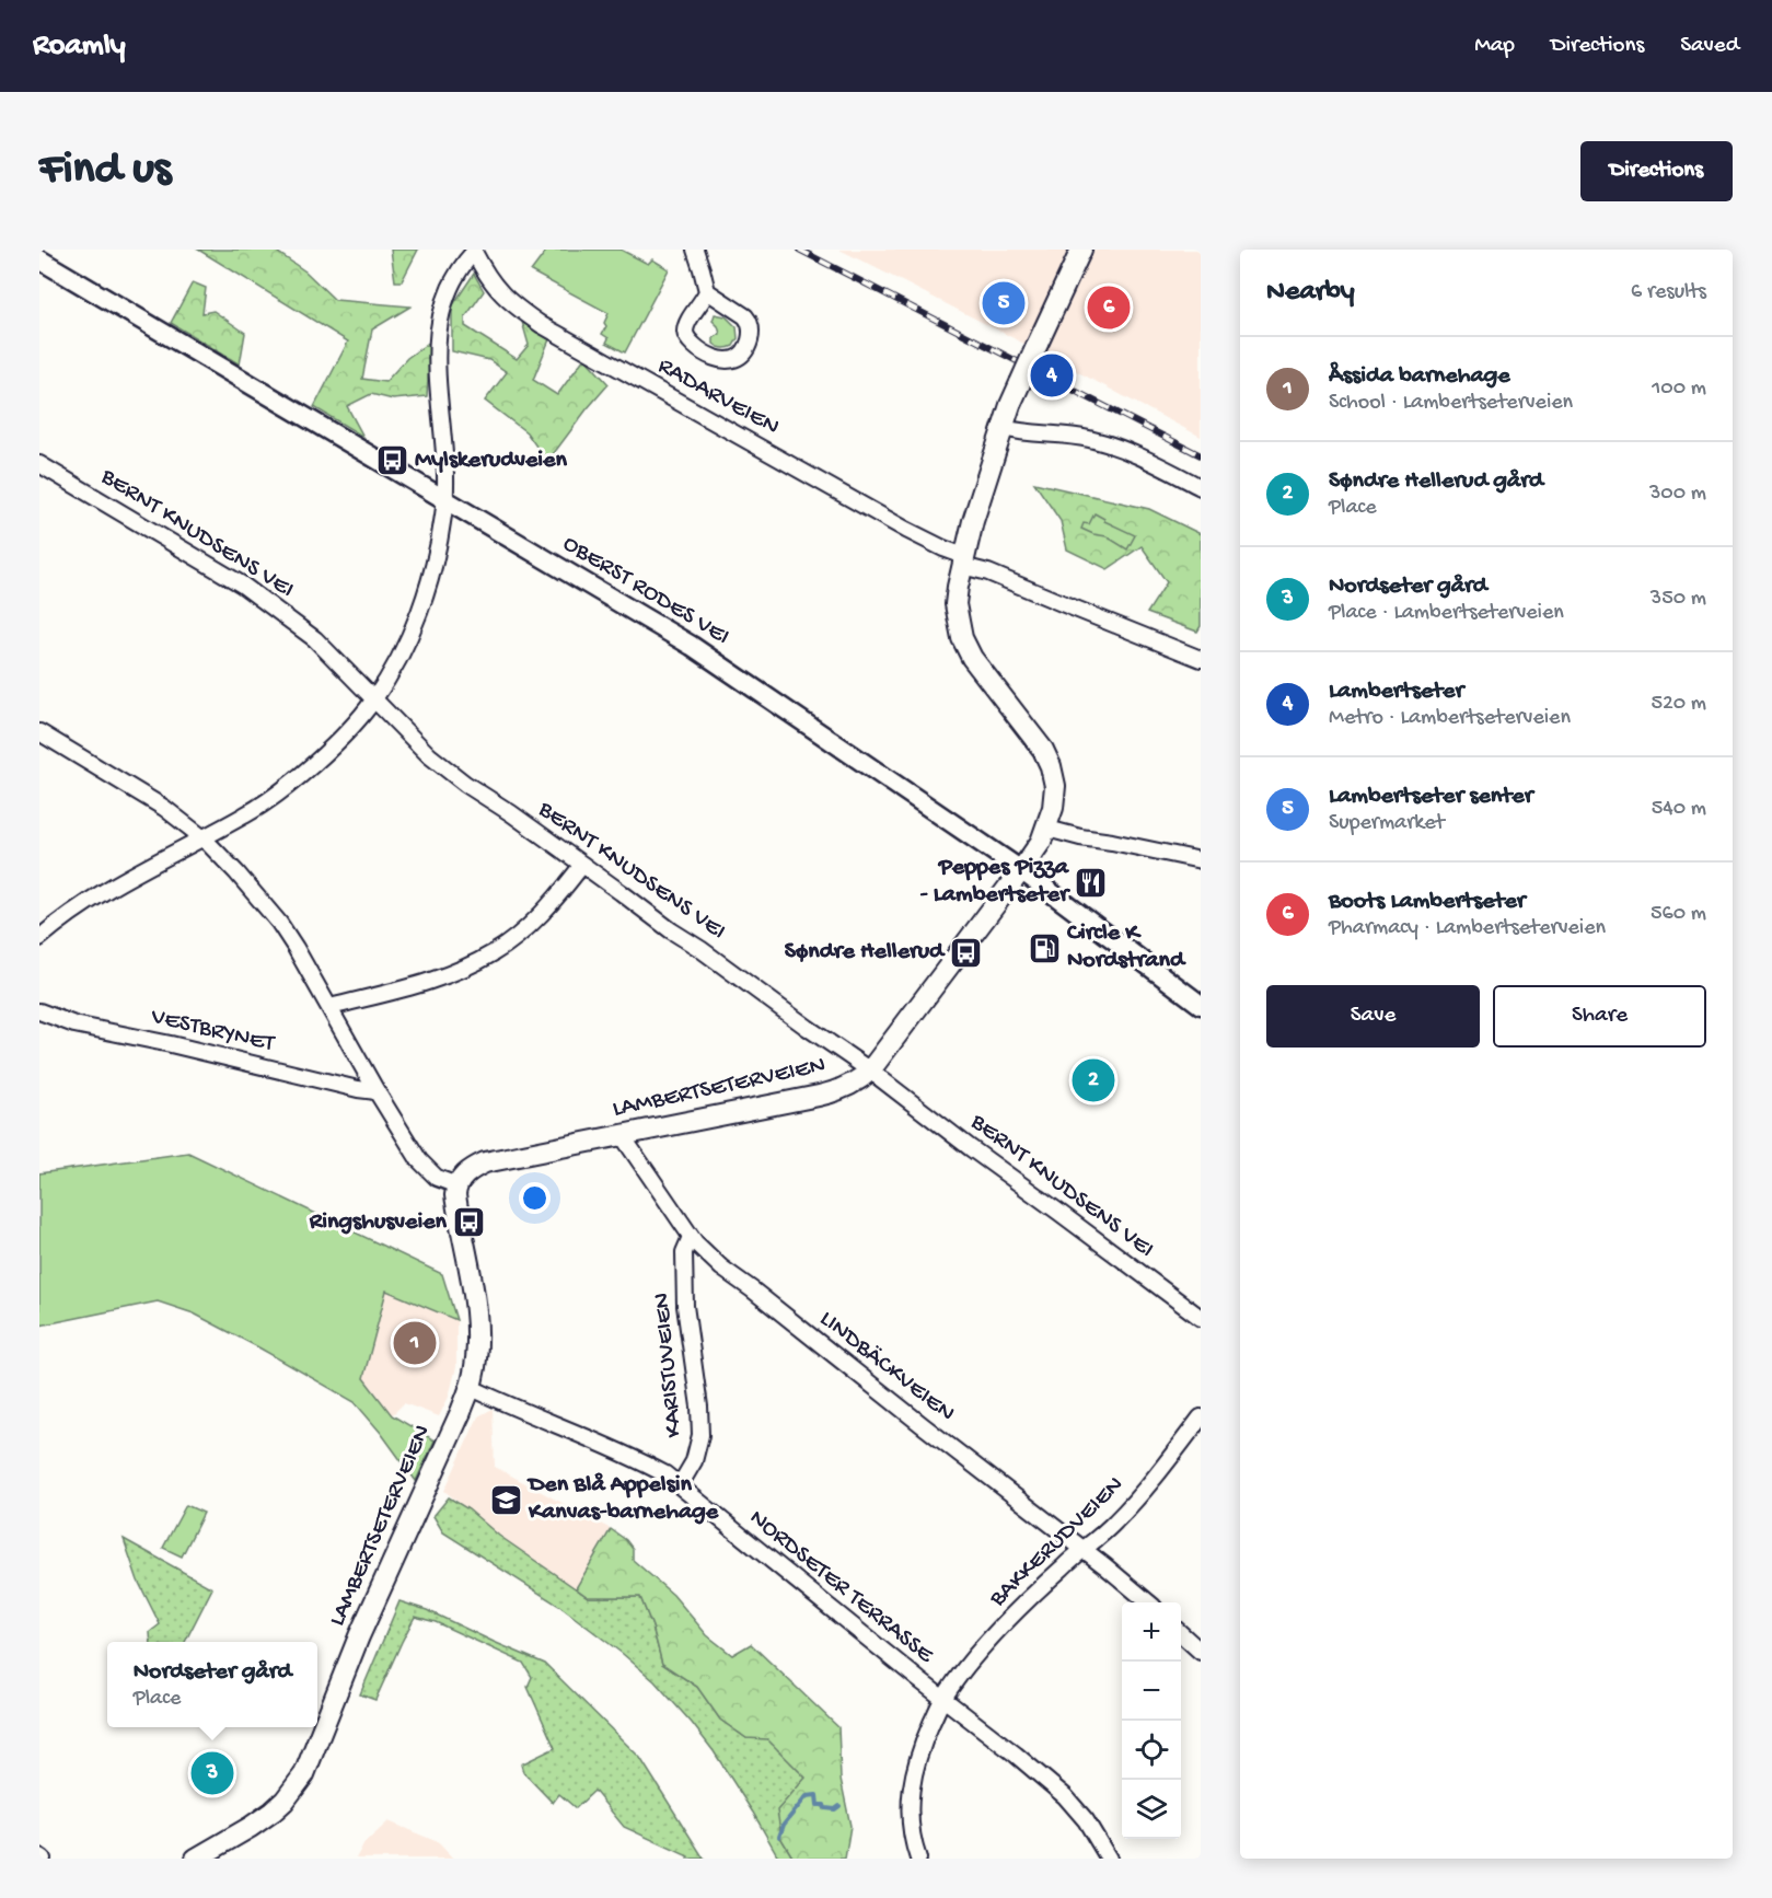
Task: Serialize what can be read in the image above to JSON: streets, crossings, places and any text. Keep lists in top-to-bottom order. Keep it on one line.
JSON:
{"streets":{"main road":["LAMBERTSETERVEIEN"],"street":["RADARVEIEN","BERNT KNUDSENS VEI","OBERST RODES VEI","VESTBRYNET","KARISTUVEIEN","LINDBÄCKVEIEN","BAKKERUDVEIEN","NORDSETER TERRASSE"]},"crossings":[["RADARVEIEN","LAMBERTSETERVEIEN"],["BERNT KNUDSENS VEI","LAMBERTSETERVEIEN"],["OBERST RODES VEI","LAMBERTSETERVEIEN"],["LAMBERTSETERVEIEN","LINDBÄCKVEIEN"],["LAMBERTSETERVEIEN","NORDSETER TERRASSE"],["KARISTUVEIEN","LINDBÄCKVEIEN"],["KARISTUVEIEN","NORDSETER TERRASSE"],["LINDBÄCKVEIEN","BAKKERUDVEIEN"],["BAKKERUDVEIEN","NORDSETER TERRASSE"]],"places":{"bus stop":["Mylskerudveien","Søndre Hellerud","Ringshusveien"],"restaurant":["Peppes Pizza - Lambertseter"],"fuel station":["Circle K Nordstrand"],"school or university":["Den Blå Appelsin Kanvas-barnehage"]},"page":{"header":"Roamly","nav":["Map","Directions","Saved"],"buttons":["Directions",["Save","Share"]],"title":"Find us","heading":["Nearby","6 results"],"pins":["5","6","4","2","1","3"],"list":[{"mark":"1","name":"Åssida barnehage","note":"School · Lambertseterveien","value":"100 m"},{"mark":"2","name":"Søndre Hellerud gård","note":"Place","value":"300 m"},{"mark":"3","name":"Nordseter gård","note":"Place · Lambertseterveien","value":"350 m"},{"mark":"4","name":"Lambertseter","note":"Metro · Lambertseterveien","value":"520 m"},{"mark":"5","name":"Lambertseter senter","note":"Supermarket","value":"540 m"},{"mark":"6","name":"Boots Lambertseter","note":"Pharmacy · Lambertseterveien","value":"560 m"}],"map_buttons":["+","−"],"popup":["Nordseter gård","Place"]}}
